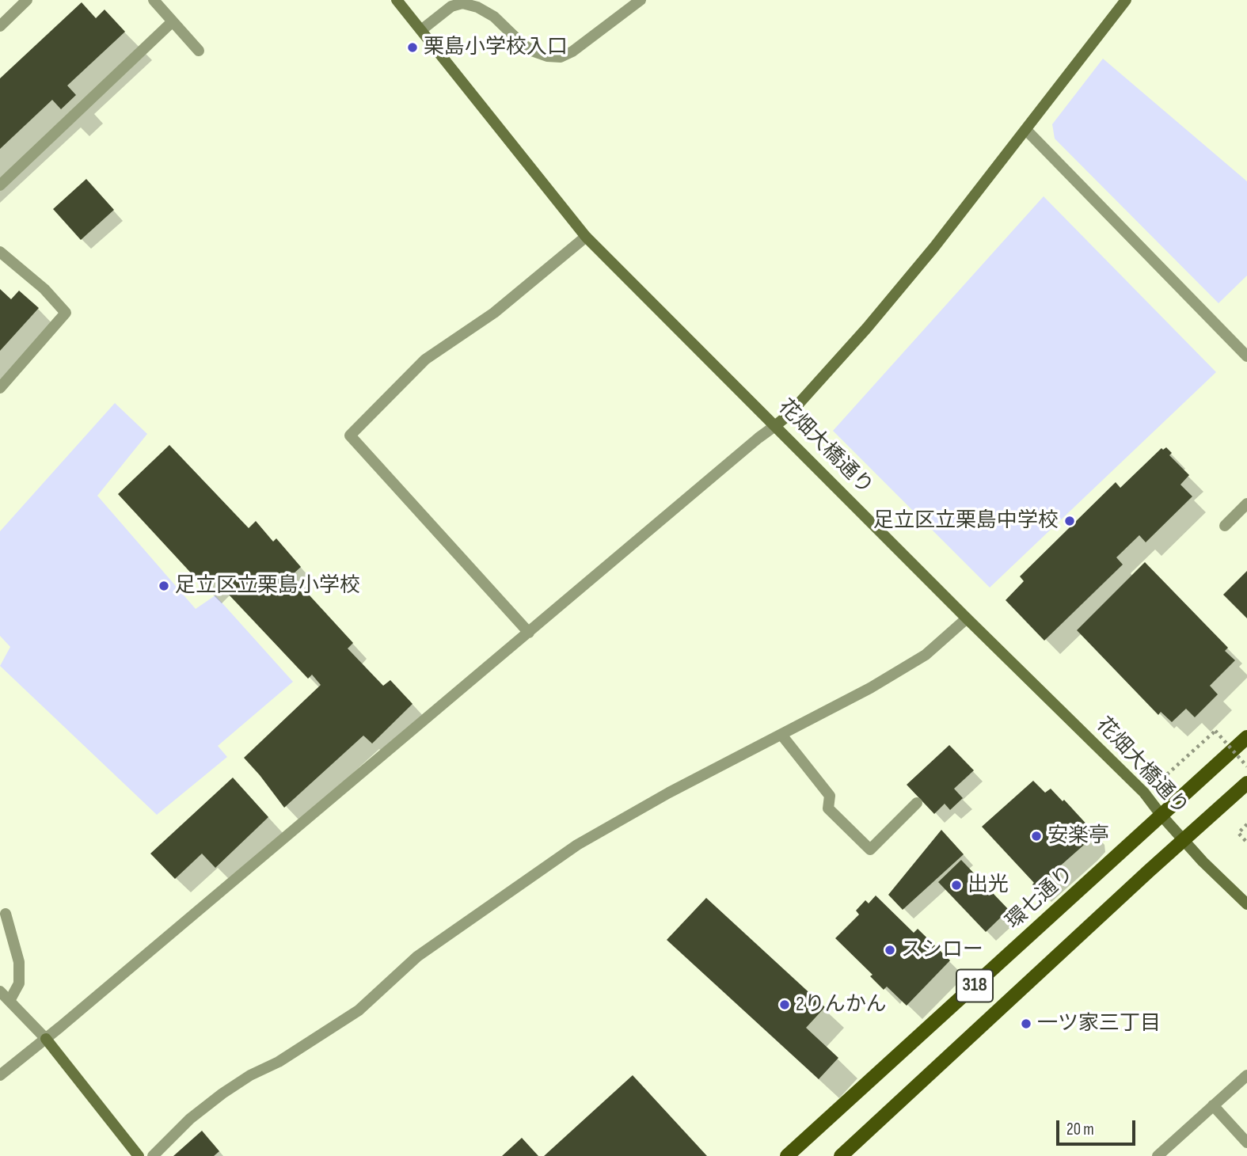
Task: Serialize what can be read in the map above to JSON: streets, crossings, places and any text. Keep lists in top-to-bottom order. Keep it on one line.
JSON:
{"streets":{"main road":["環七通り","318"],"street":["花畑大橋通り"]},"crossings":[["花畑大橋通り","環七通り"],["花畑大橋通り","318"]],"places":["栗島小学校入口","足立区立栗島中学校","足立区立栗島小学校","安楽亭","出光","スシロー","2りんかん","一ツ家三丁目"],"scale_bar":"20 m"}
